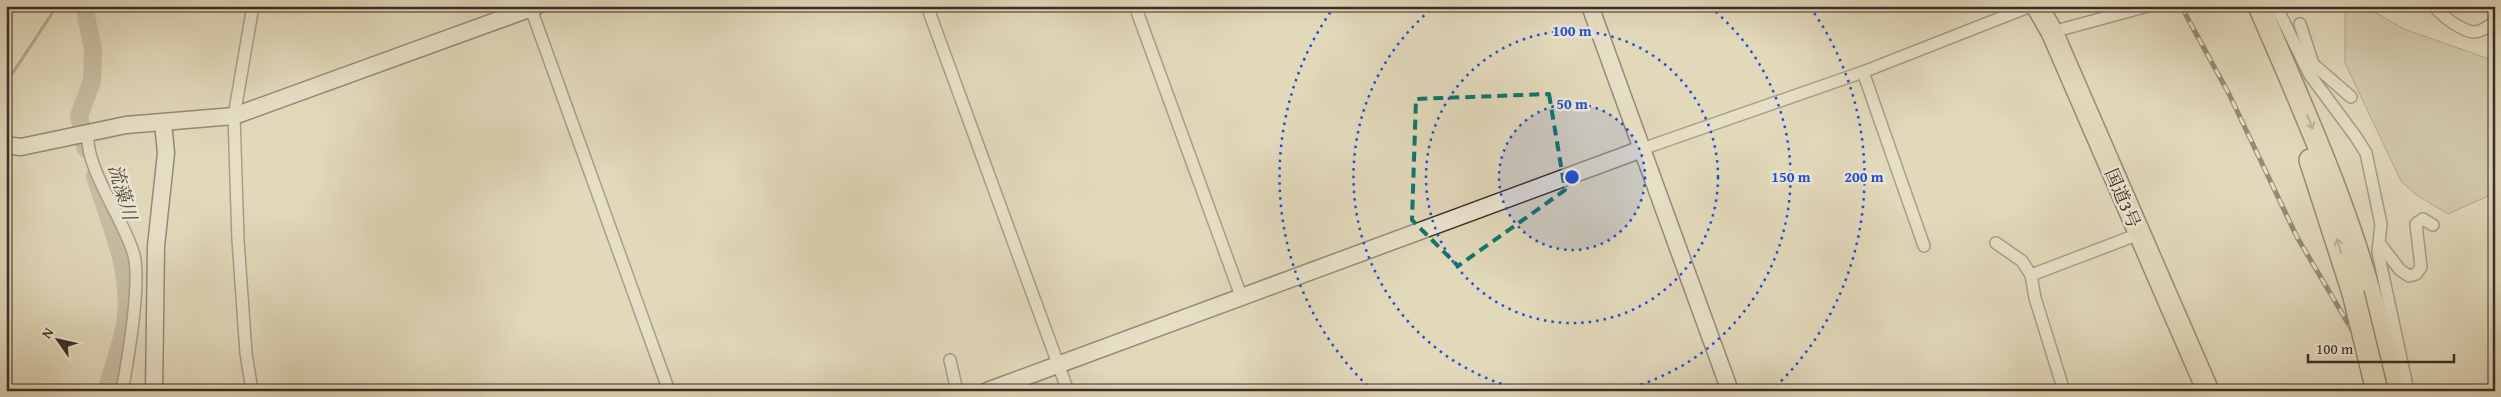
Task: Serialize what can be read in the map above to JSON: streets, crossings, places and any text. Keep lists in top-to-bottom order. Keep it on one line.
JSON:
{"streets":{"highway":["国道3号"]},"water":["流藻川"],"scale_bar":"100 m","north":"top left","rings":["100 m","50 m","150 m","200 m"]}
